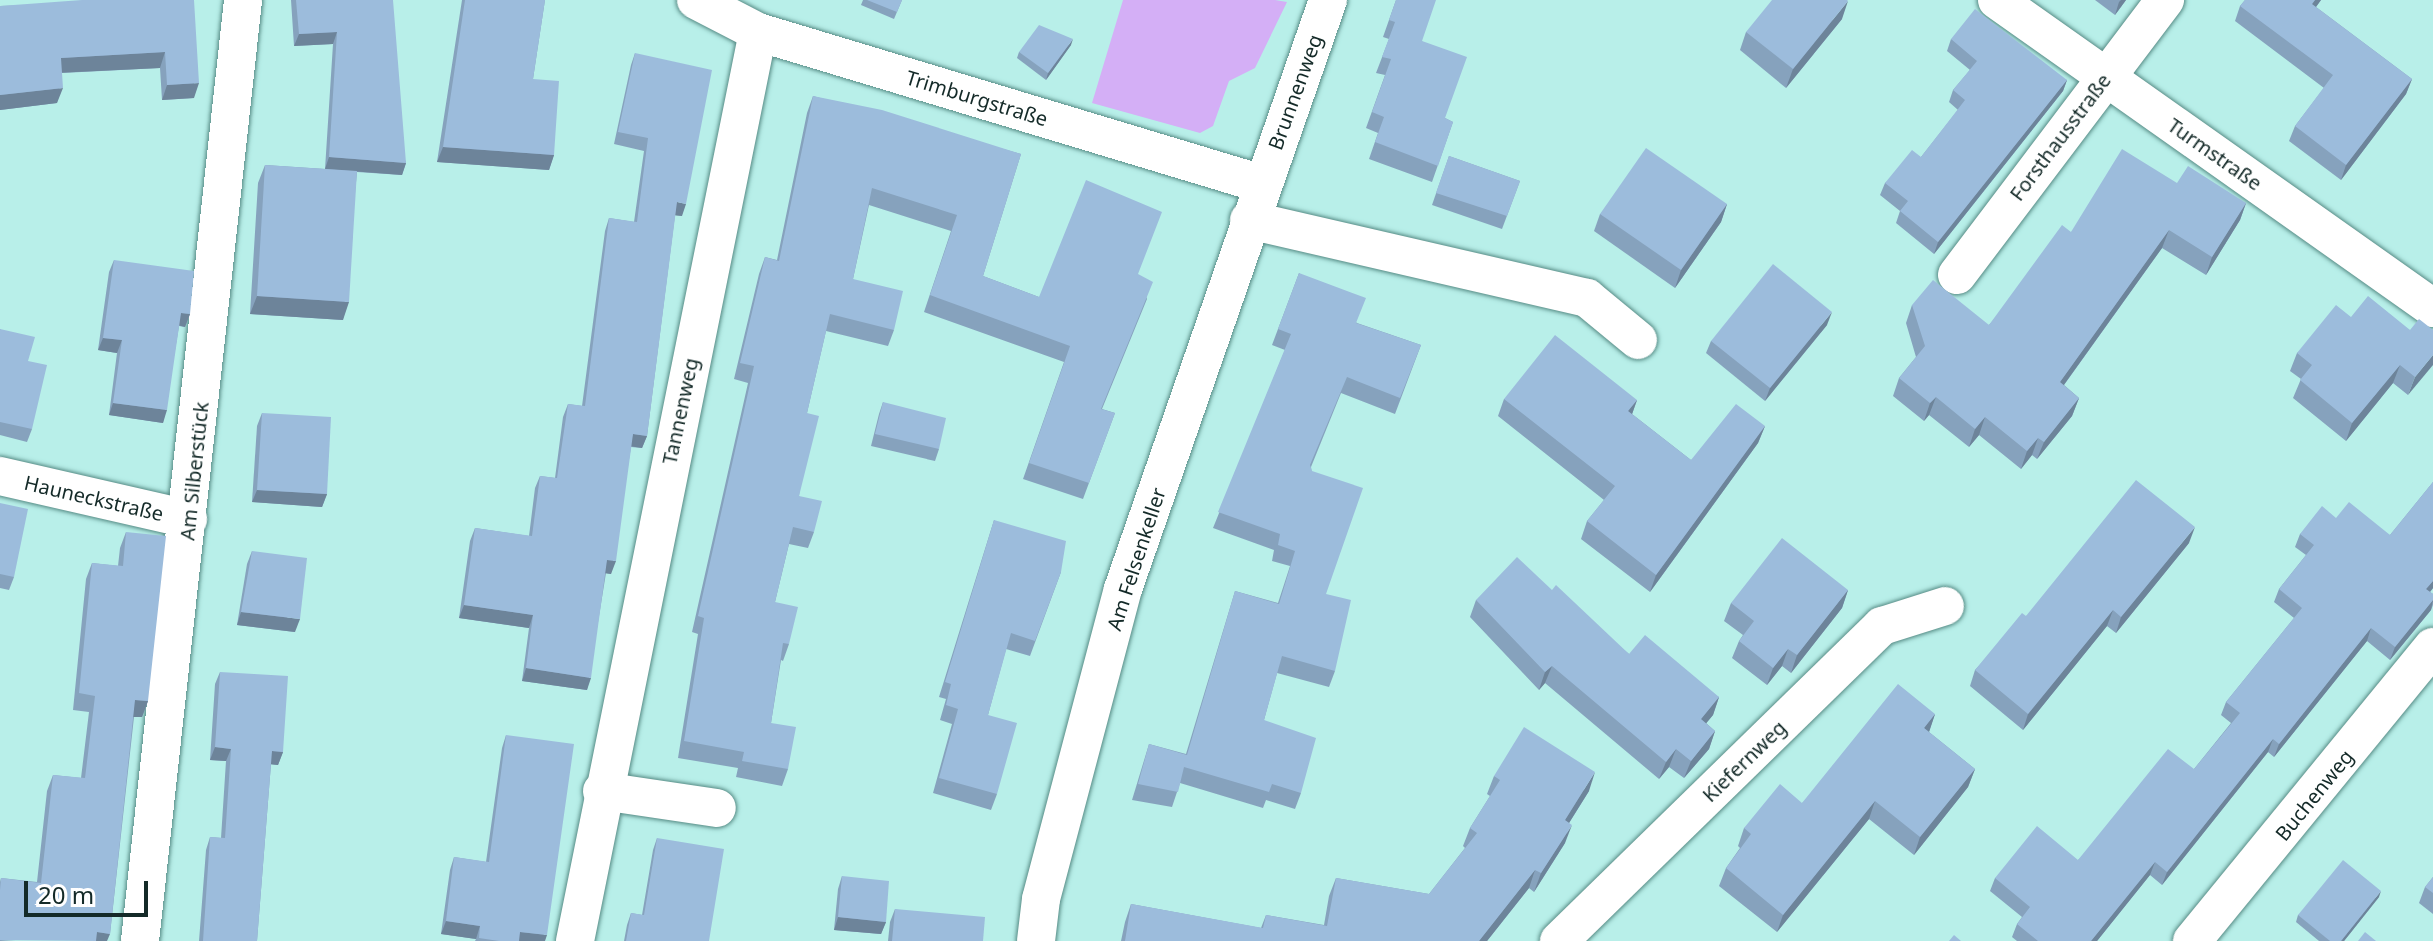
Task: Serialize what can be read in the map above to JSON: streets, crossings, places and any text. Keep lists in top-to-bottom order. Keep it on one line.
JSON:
{"streets":{"street":["Brunnenweg","Trimburgstraße","Forsthausstraße","Turmstraße","Tannenweg","Am Silberstück","Hauneckstraße","Am Felsenkeller","Kiefernweg","Buchenweg"]},"crossings":[["Brunnenweg","Trimburgstraße"],["Brunnenweg","Am Felsenkeller"],["Trimburgstraße","Tannenweg"],["Trimburgstraße","Am Felsenkeller"],["Forsthausstraße","Turmstraße"],["Am Silberstück","Hauneckstraße"]],"scale_bar":"20 m"}
